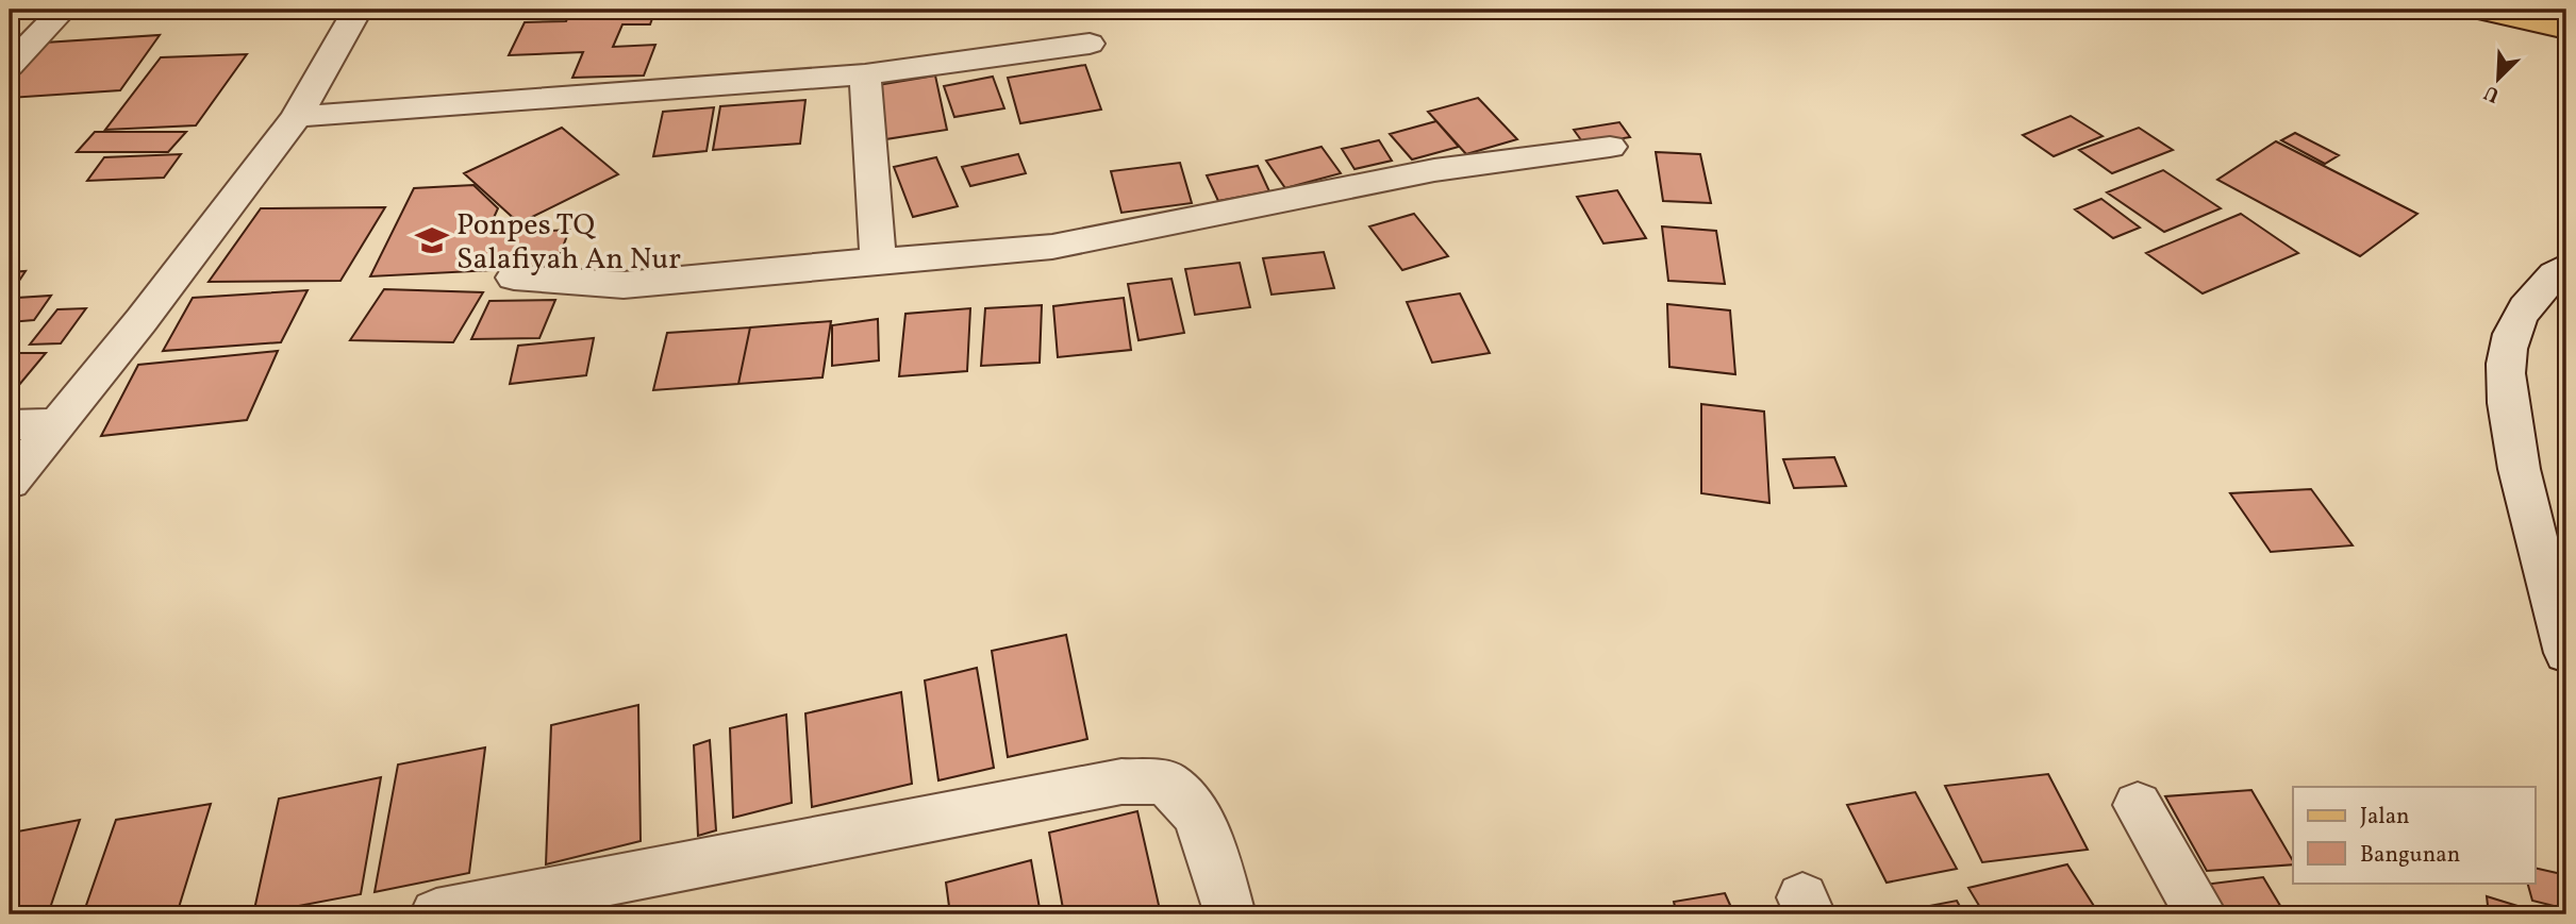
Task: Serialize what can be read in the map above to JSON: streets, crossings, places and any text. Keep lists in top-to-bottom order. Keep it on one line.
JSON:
{"places":{"school or university":["Ponpes TQ Salafiyah An Nur"]},"legend":["Jalan","Bangunan"],"north":"bottom left"}
